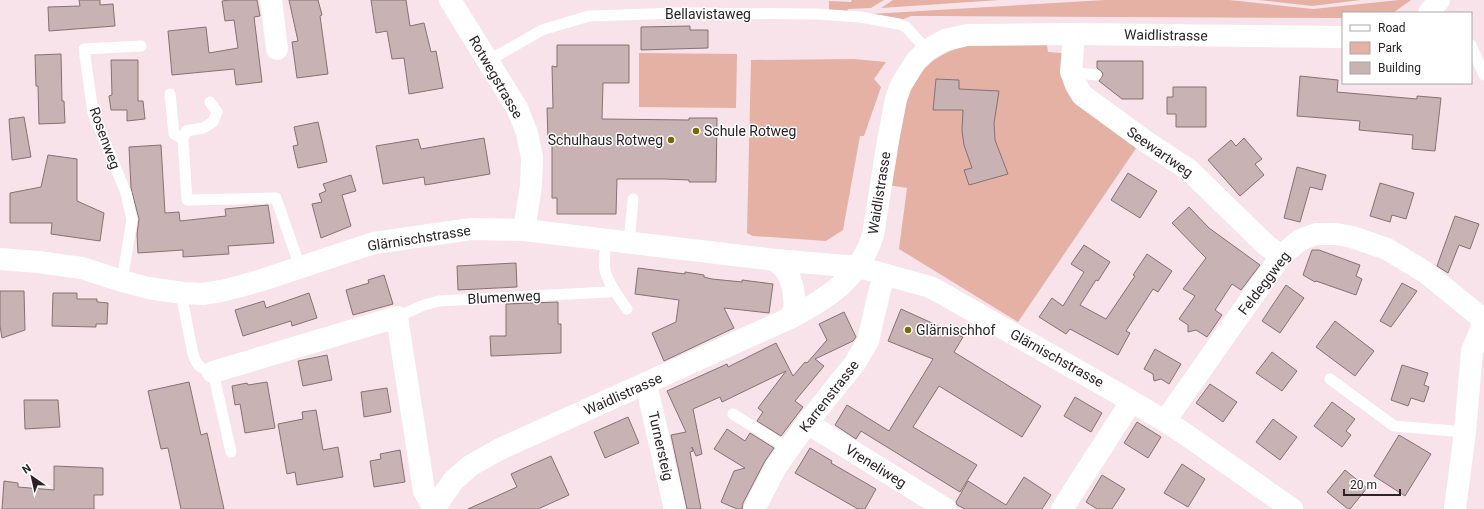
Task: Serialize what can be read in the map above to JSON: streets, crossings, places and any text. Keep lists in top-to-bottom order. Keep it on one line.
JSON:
{"streets":{"street":["Waidlistrasse","Rotwegstrasse","Seewartweg","Glärnischstrasse","Feldeggweg","Blumenweg","Karrenstrasse","Turnersteig","Vreneliweg"],"lane":["Bellavistaweg","Rosenweg"]},"crossings":[["Bellavistaweg","Waidlistrasse"],["Bellavistaweg","Rotwegstrasse"],["Waidlistrasse","Seewartweg"],["Waidlistrasse","Glärnischstrasse"],["Waidlistrasse","Turnersteig"],["Rotwegstrasse","Glärnischstrasse"],["Rosenweg","Glärnischstrasse"],["Seewartweg","Feldeggweg"],["Glärnischstrasse","Feldeggweg"],["Glärnischstrasse","Karrenstrasse"],["Karrenstrasse","Vreneliweg"]],"places":["Schule Rotweg","Schulhaus Rotweg","Glärnischhof"],"legend":["Road","Park","Building"],"scale_bar":"20 m","north":"top left"}
